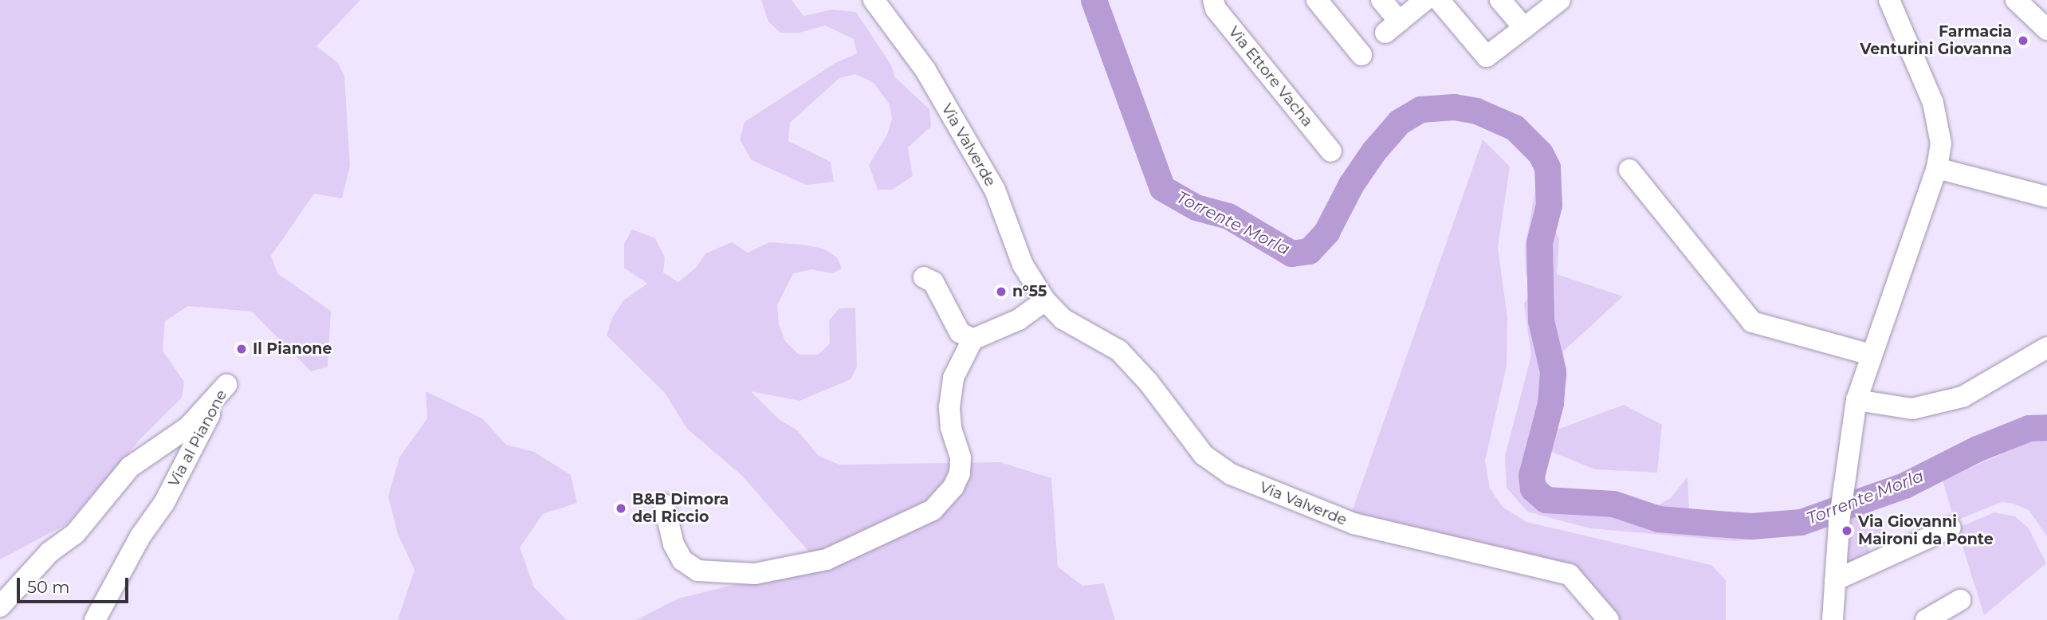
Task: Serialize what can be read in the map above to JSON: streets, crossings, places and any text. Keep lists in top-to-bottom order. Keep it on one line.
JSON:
{"streets":{"street":["Via Ettore Vacha","Via Valverde","Via al Pianone"]},"water":["Torrente Morla"],"places":["Farmacia Venturini Giovanna","n°55","Il Pianone","B&B Dimora del Riccio","Via Giovanni Maironi da Ponte"],"scale_bar":"50 m"}
